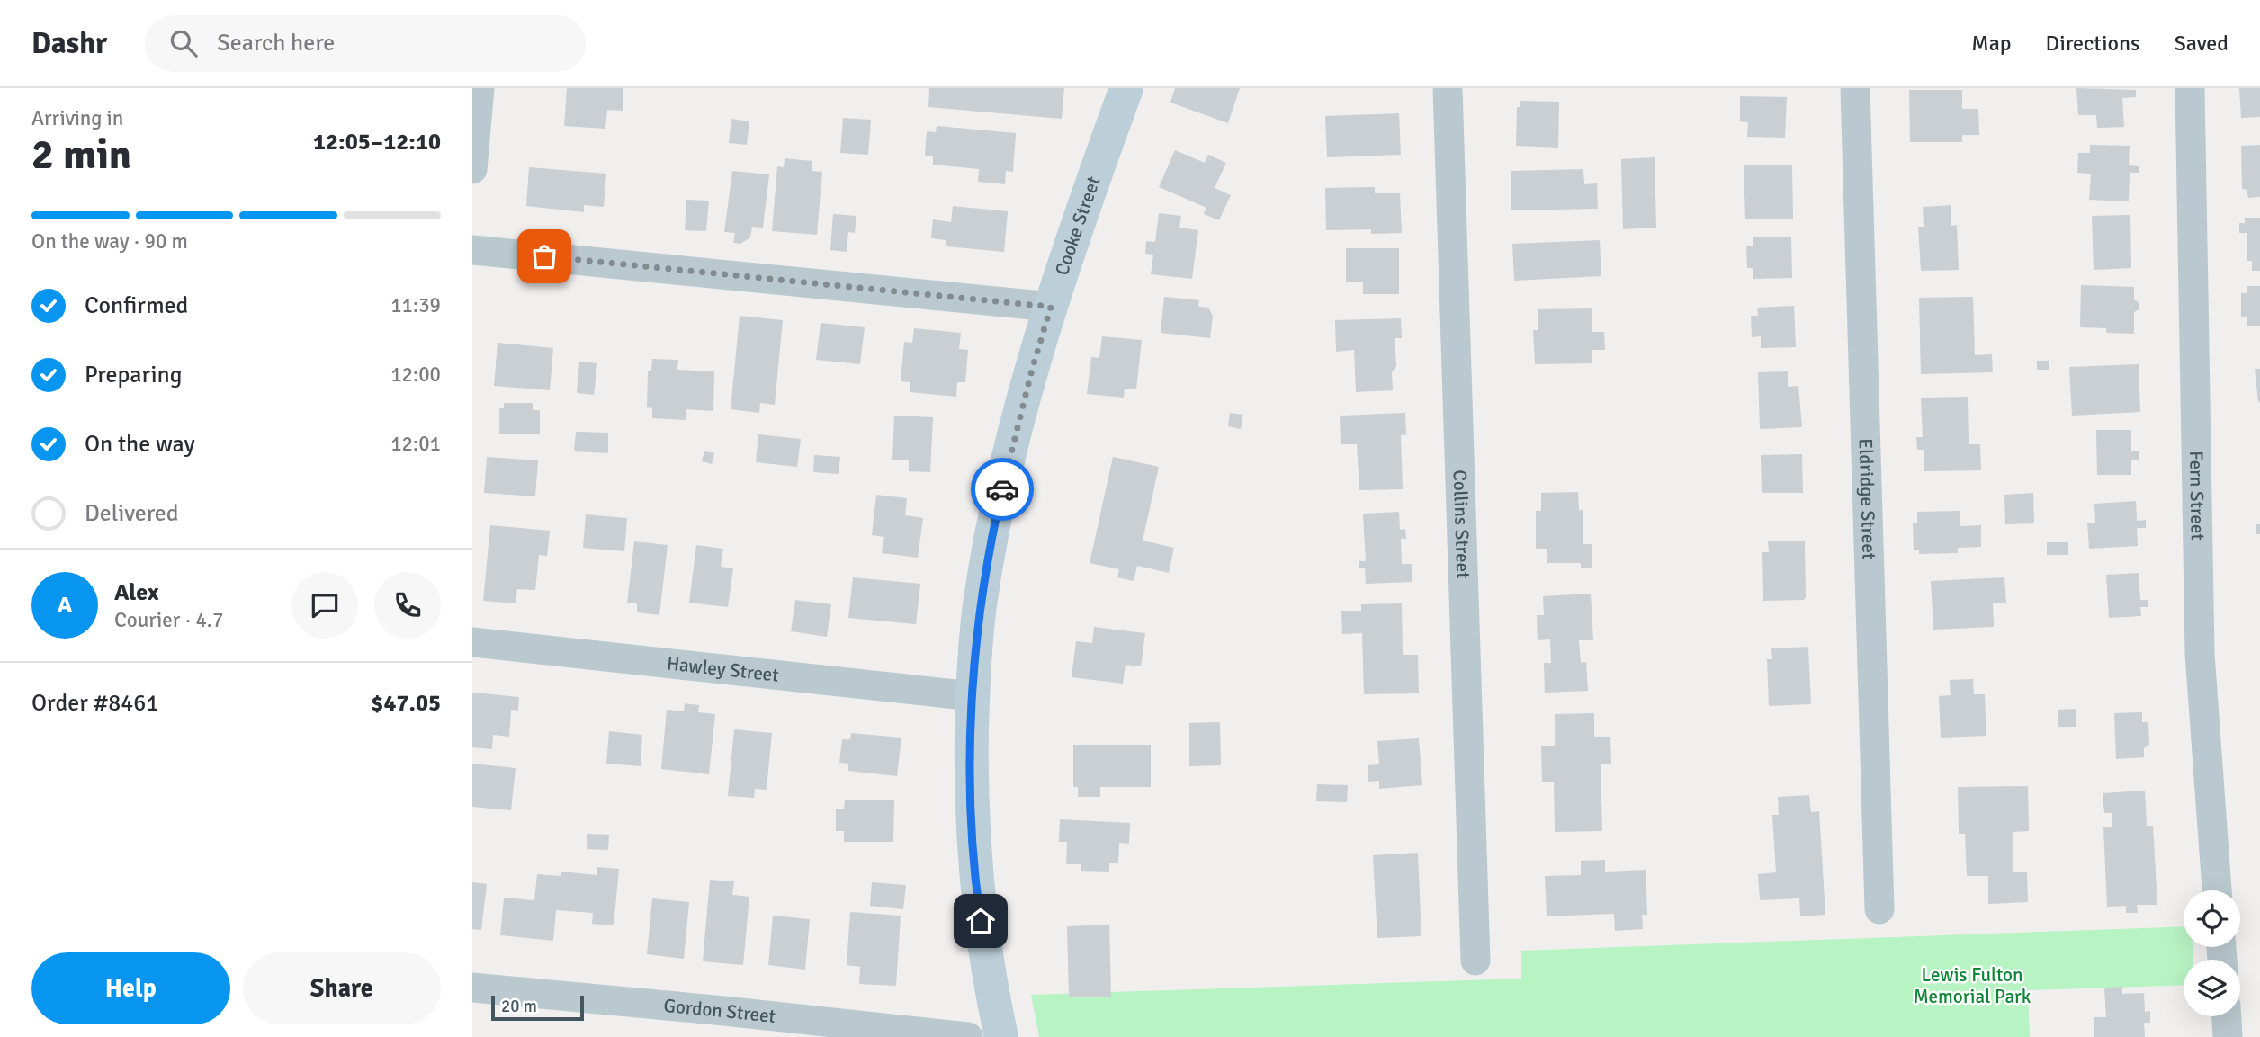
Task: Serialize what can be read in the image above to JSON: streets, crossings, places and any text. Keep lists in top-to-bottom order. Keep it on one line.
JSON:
{"streets":{"main road":["Cooke Street"],"street":["Fern Street","Eldridge Street","Collins Street","Hawley Street","Gordon Street"]},"crossings":[["Cooke Street","Hawley Street"]],"parks":["Lewis Fulton Memorial Park"],"scale_bar":"20 m","page":{"header":"Dashr","search":"Search here","nav":["Map","Directions","Saved"],"heading":["2 min","Arriving in","12:05–12:10"],"panel":["Alex","Courier · 4.7","Order #8461","$47.05"],"bar":"On the way · 90 m","list":[["Confirmed","11:39"],["Preparing","12:00"],["On the way","12:01"],"Delivered"],"round":"A","buttons":["Help","Share"],"scale":"20 m"}}
